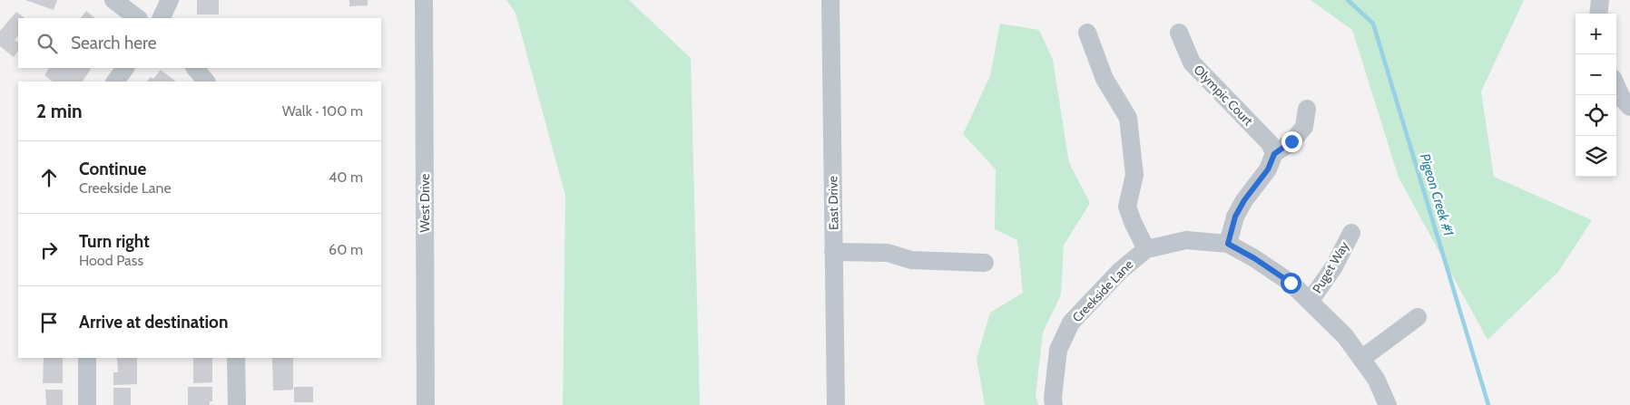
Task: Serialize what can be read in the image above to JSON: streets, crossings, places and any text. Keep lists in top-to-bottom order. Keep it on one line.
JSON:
{"streets":{"street":["Olympic Court","West Drive","East Drive","Puget Way","Creekside Lane"]},"crossings":[["Puget Way","Creekside Lane"]],"water":["Pigeon Creek #1"],"page":{"map_buttons":["+","−"],"search":"Search here","heading":["2 min","Walk · 100 m"],"list":[["Continue","Creekside Lane","40 m"],["Turn right","Hood Pass","60 m"],"Arrive at destination"]}}
